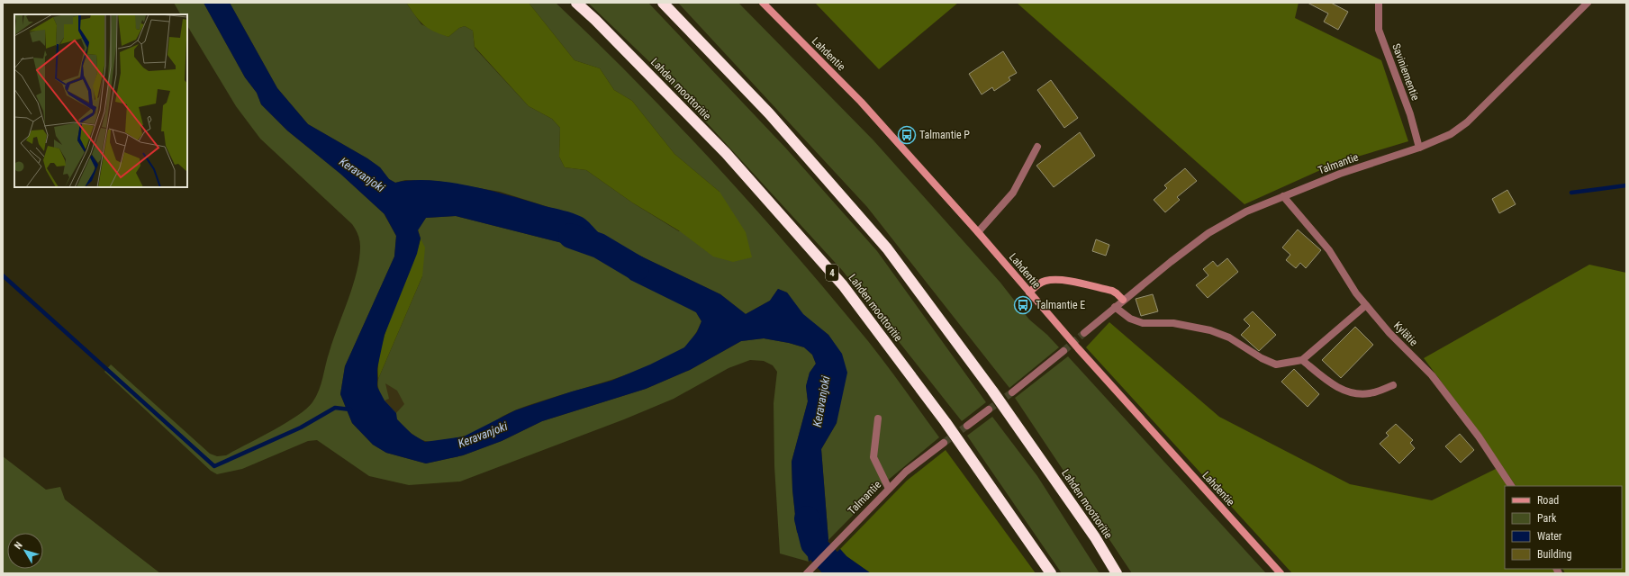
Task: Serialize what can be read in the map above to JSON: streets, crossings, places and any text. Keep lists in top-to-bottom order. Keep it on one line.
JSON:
{"streets":{"highway":["Lahden moottoritie","4"],"main road":["Lahdentie"],"street":["Saviniementie","Talmantie","Kylätie"]},"crossings":[["Saviniementie","Talmantie"],["Talmantie","Kylätie"]],"water":["Keravanjoki"],"places":{"bus stop":["Talmantie P","Talmantie E"]},"legend":["Road","Park","Water","Building"],"north":"top left"}
